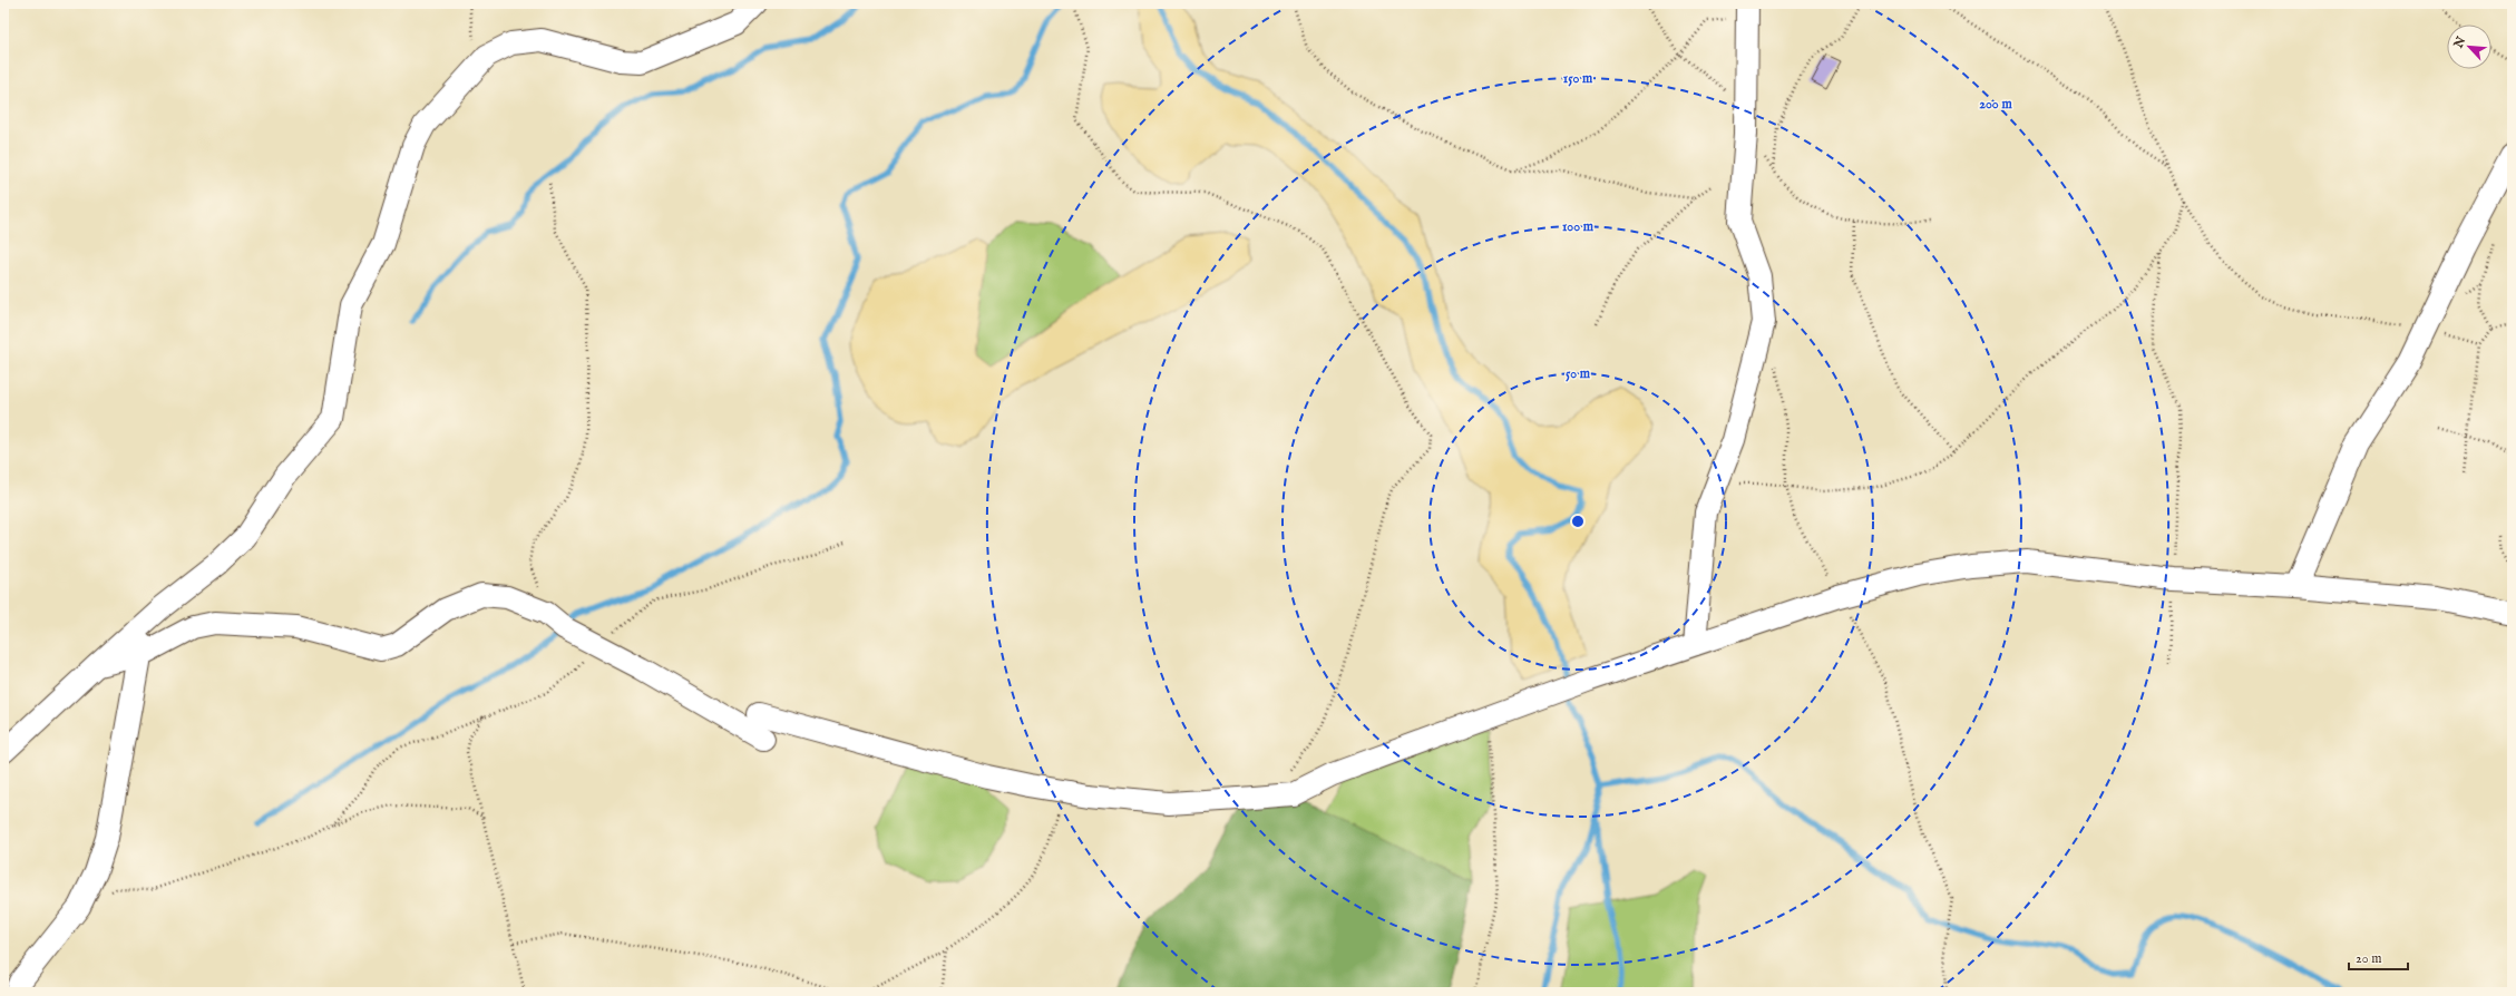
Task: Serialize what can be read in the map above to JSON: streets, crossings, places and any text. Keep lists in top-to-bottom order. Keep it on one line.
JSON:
{"scale_bar":"20 m","north":"top left","rings":["150 m","200 m","100 m","50 m"]}
